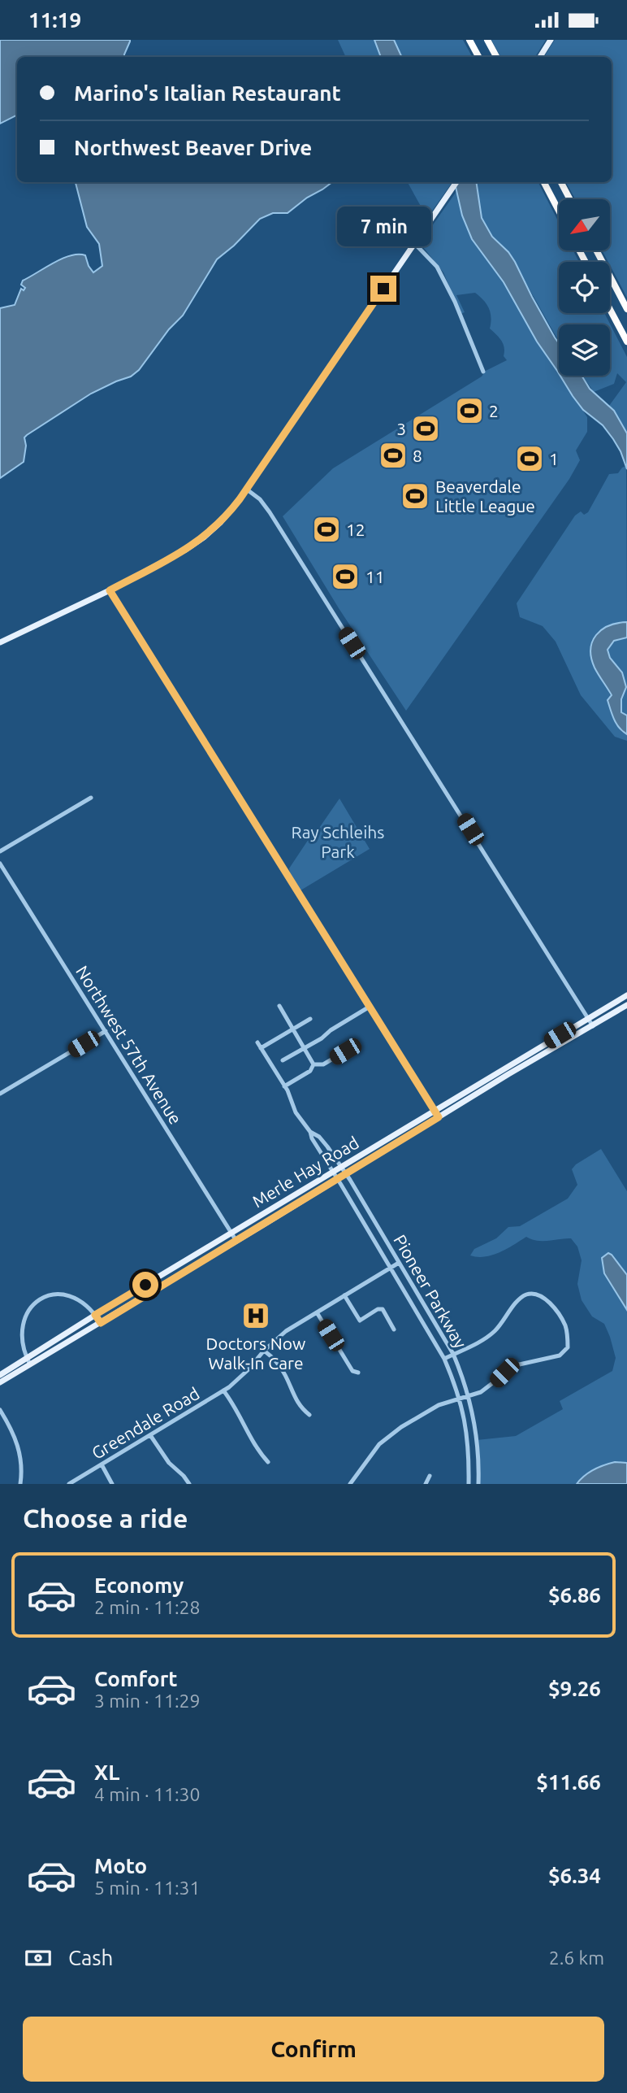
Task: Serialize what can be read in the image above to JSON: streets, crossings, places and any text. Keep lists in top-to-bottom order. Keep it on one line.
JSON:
{"streets":{"main road":["Merle Hay Road"],"street":["Northwest 57th Avenue","Pioneer Parkway","Greendale Road"]},"crossings":[["Northwest 57th Avenue","Merle Hay Road"],["Merle Hay Road","Pioneer Parkway"],["Pioneer Parkway","Greendale Road"]],"parks":["Ray Schleihs Park"],"places":{"sports":["2","3","8","1","Beaverdale Little League","12","11"],"hospital":["Doctors Now Walk-In Care"]},"north":"bottom left","page":{"status":"11:19","banner":["Marino's Italian Restaurant","Northwest Beaver Drive"],"bubble":"7 min","heading":"Choose a ride","list":[{"name":"Economy","note":"2 min · 11:28","value":"$6.86"},{"name":"Comfort","note":"3 min · 11:29","value":"$9.26"},{"name":"XL","note":"4 min · 11:30","value":"$11.66"},{"name":"Moto","note":"5 min · 11:31","value":"$6.34"}],"pay":["Cash","2.6 km"],"buttons":"Confirm"}}
